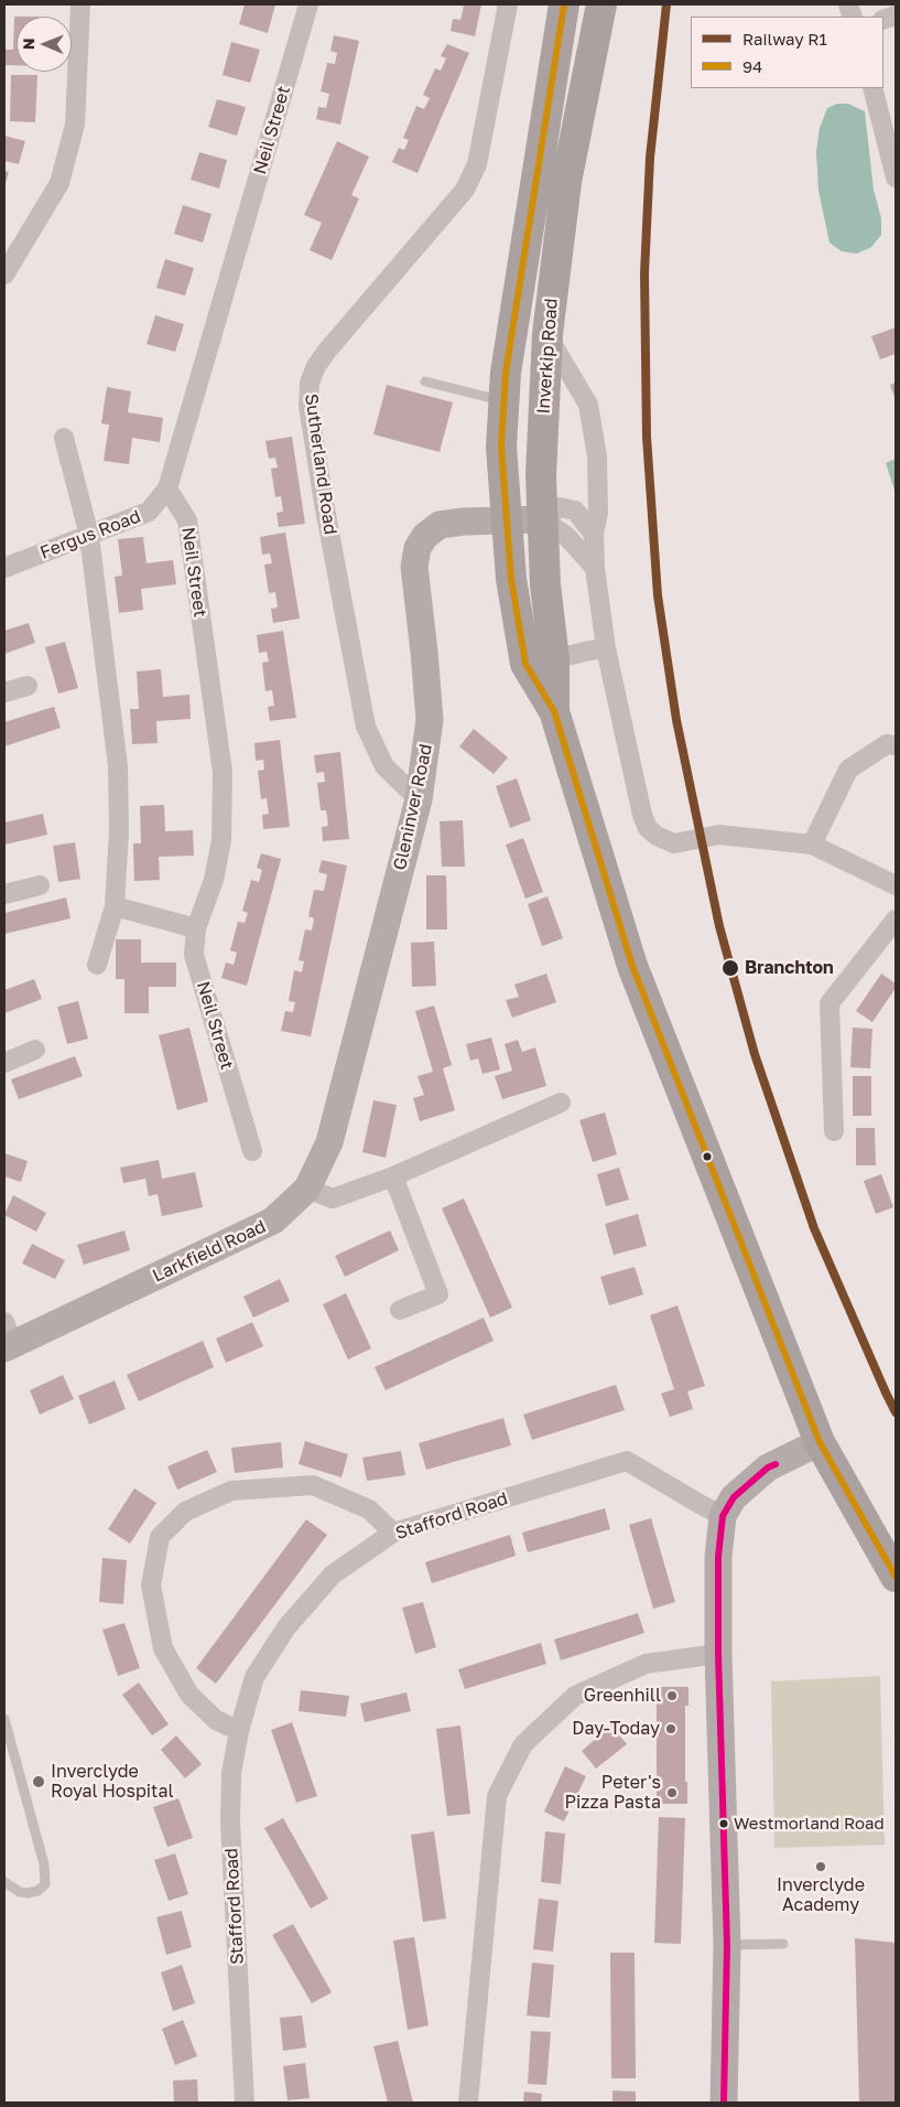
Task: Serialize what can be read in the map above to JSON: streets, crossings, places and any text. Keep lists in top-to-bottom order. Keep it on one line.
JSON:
{"streets":{"highway":["Inverkip Road"],"street":["Neil Street","Sutherland Road","Fergus Road","Gleninver Road","Larkfield Road","Stafford Road"]},"crossings":[["Neil Street","Fergus Road"],["Inverkip Road","Gleninver Road"],["Sutherland Road","Gleninver Road"],["Gleninver Road","Larkfield Road"]],"places":["Branchton","Greenhill","Day-Today","Inverclyde Royal Hospital","Peter's Pizza Pasta","Westmorland Road","Inverclyde Academy"],"lines":["rail line R1","transit line 94"],"legend":["Railway R1","94"],"north":"left"}
